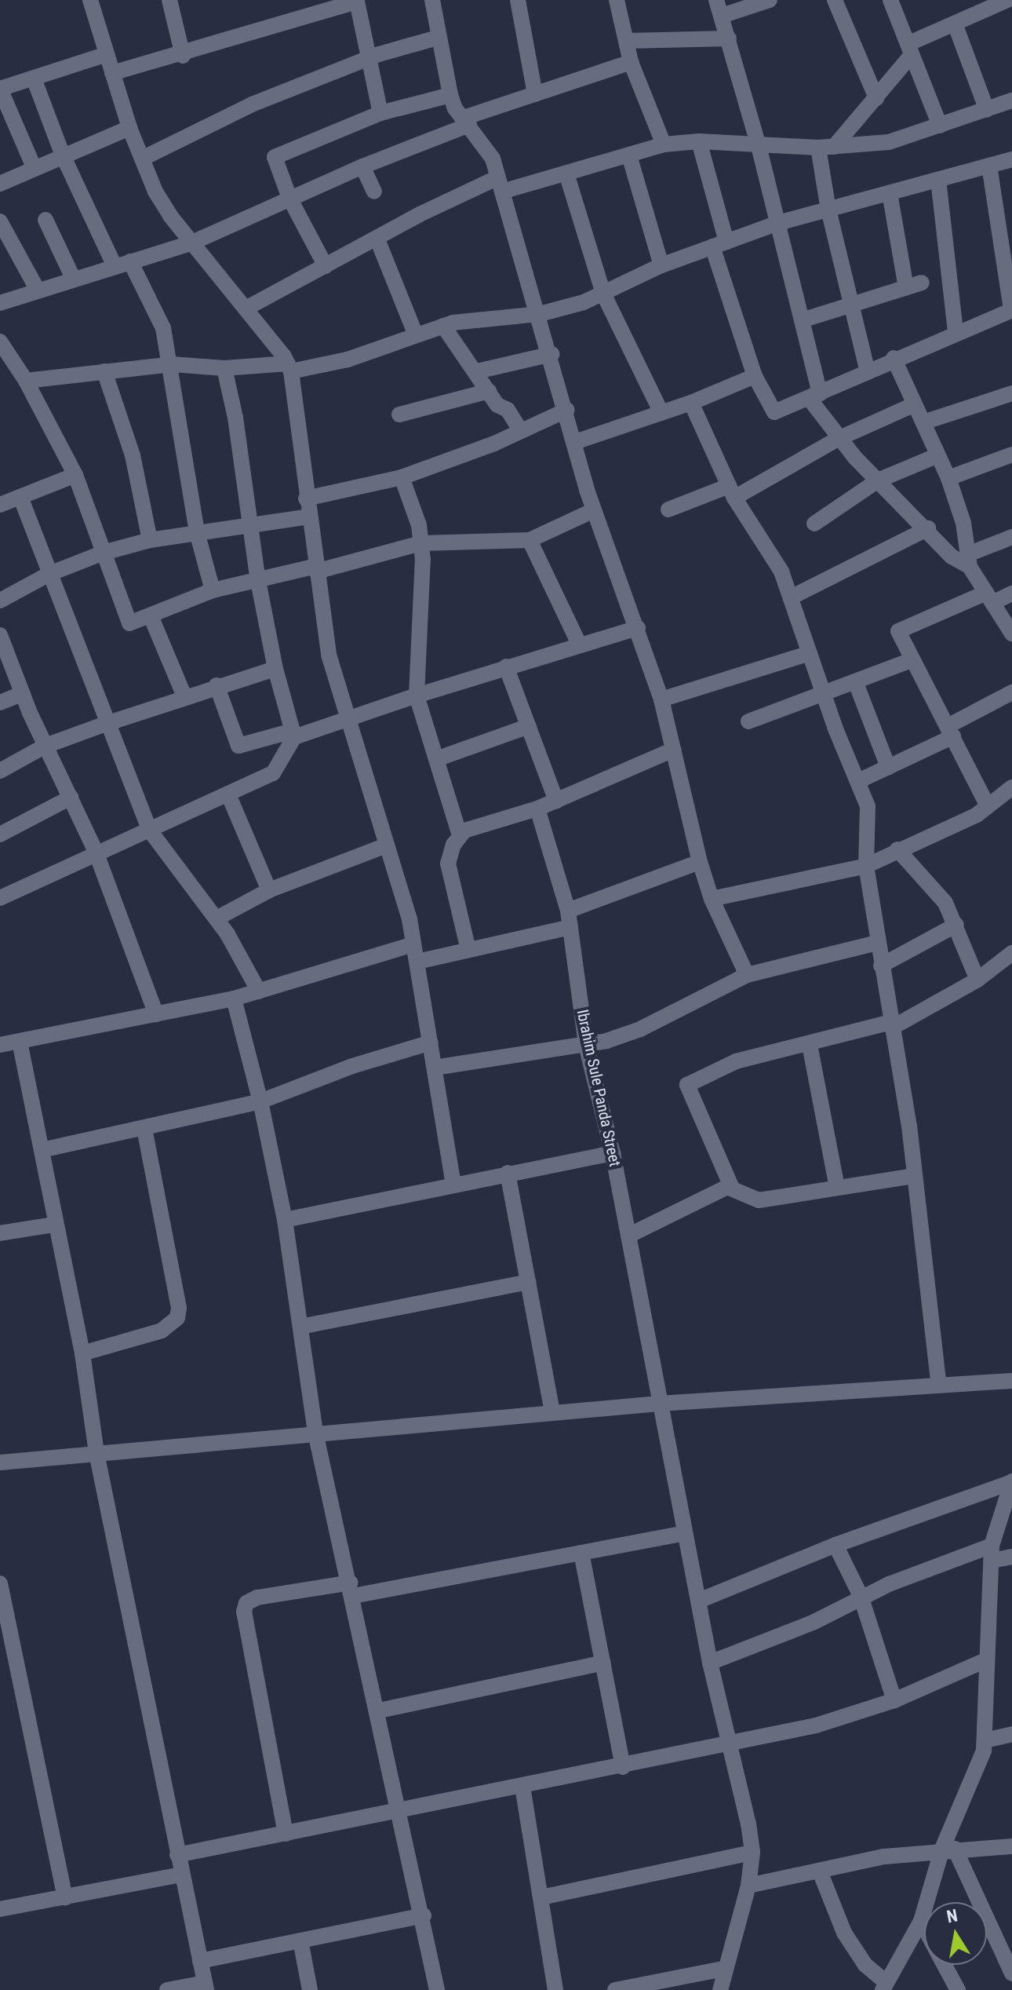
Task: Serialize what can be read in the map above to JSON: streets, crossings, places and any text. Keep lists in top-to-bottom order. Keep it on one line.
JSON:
{"streets":{"street":["Ibrahim Sule Panda Street"]},"north":"top"}
